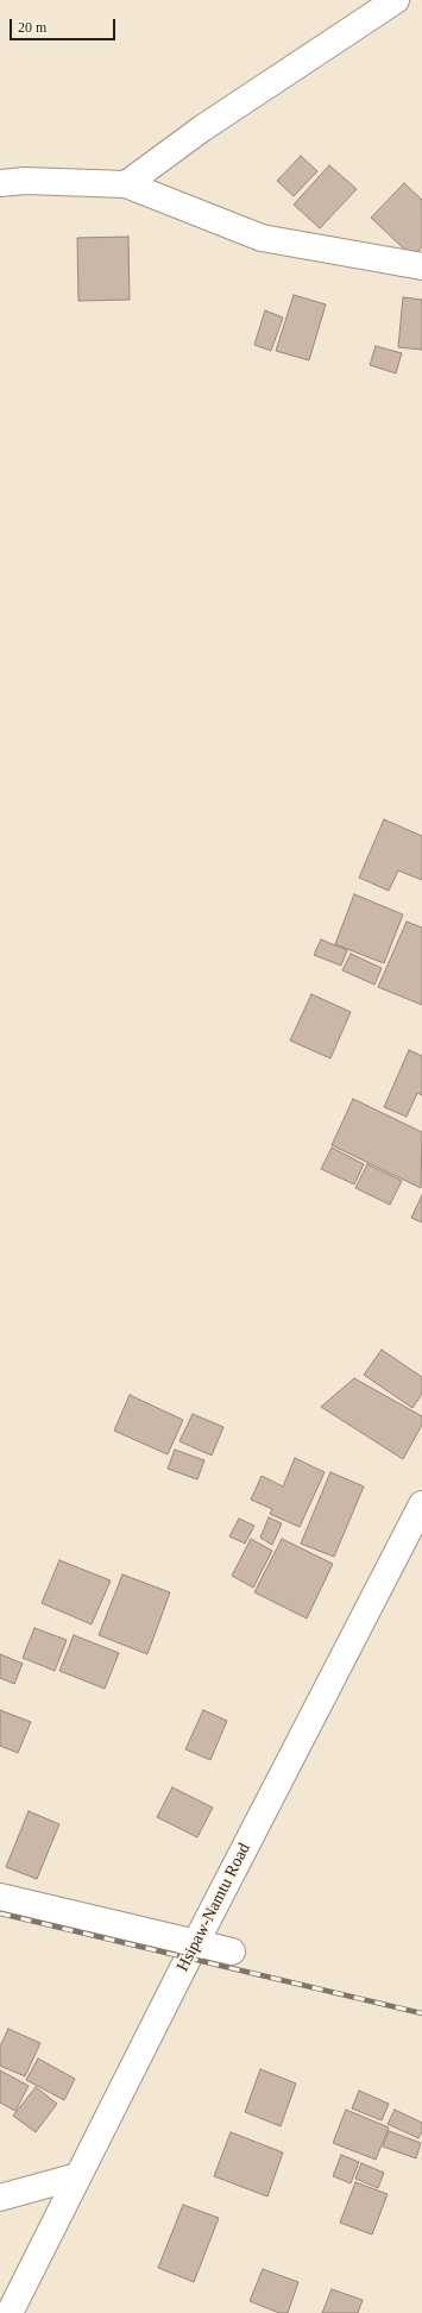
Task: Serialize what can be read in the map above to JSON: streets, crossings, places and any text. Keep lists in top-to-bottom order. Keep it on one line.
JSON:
{"streets":{"street":["Hsipaw-Namtu Road"]},"scale_bar":"20 m"}
